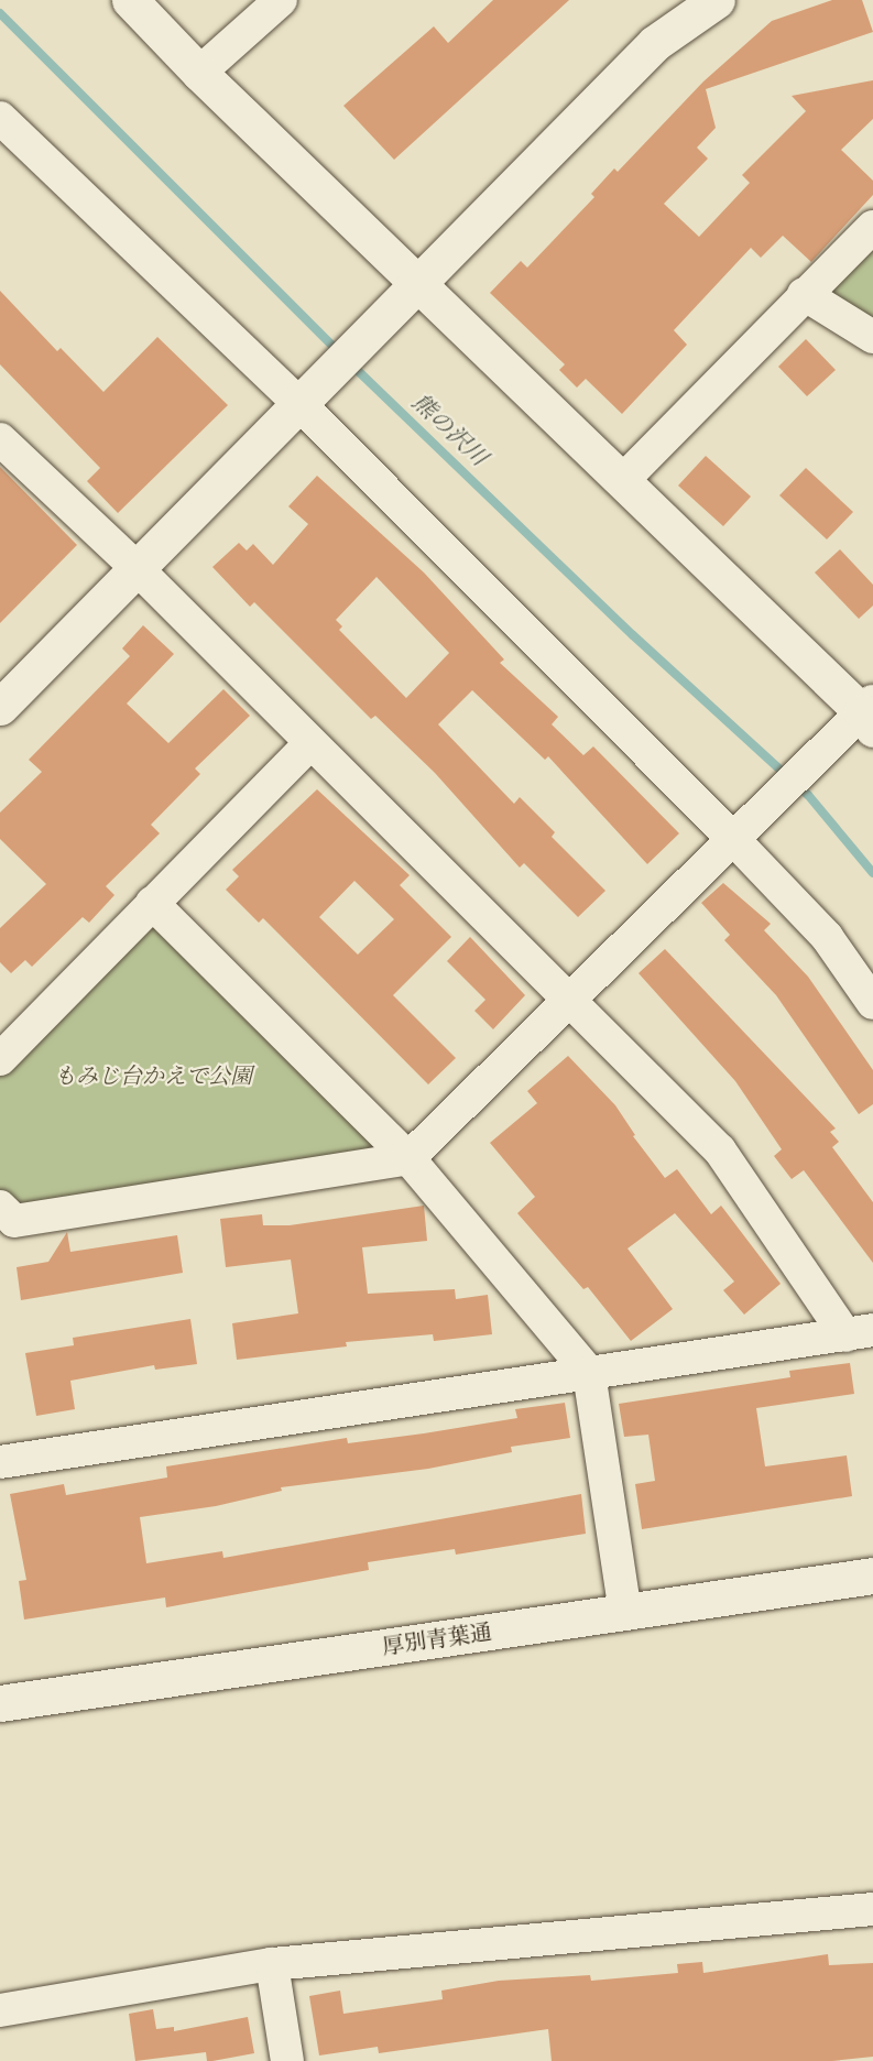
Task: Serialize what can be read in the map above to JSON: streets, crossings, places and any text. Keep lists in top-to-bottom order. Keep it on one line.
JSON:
{"streets":{"street":["厚別青葉通"]},"water":["熊の沢川"],"parks":["もみじ台かえで公園"]}
